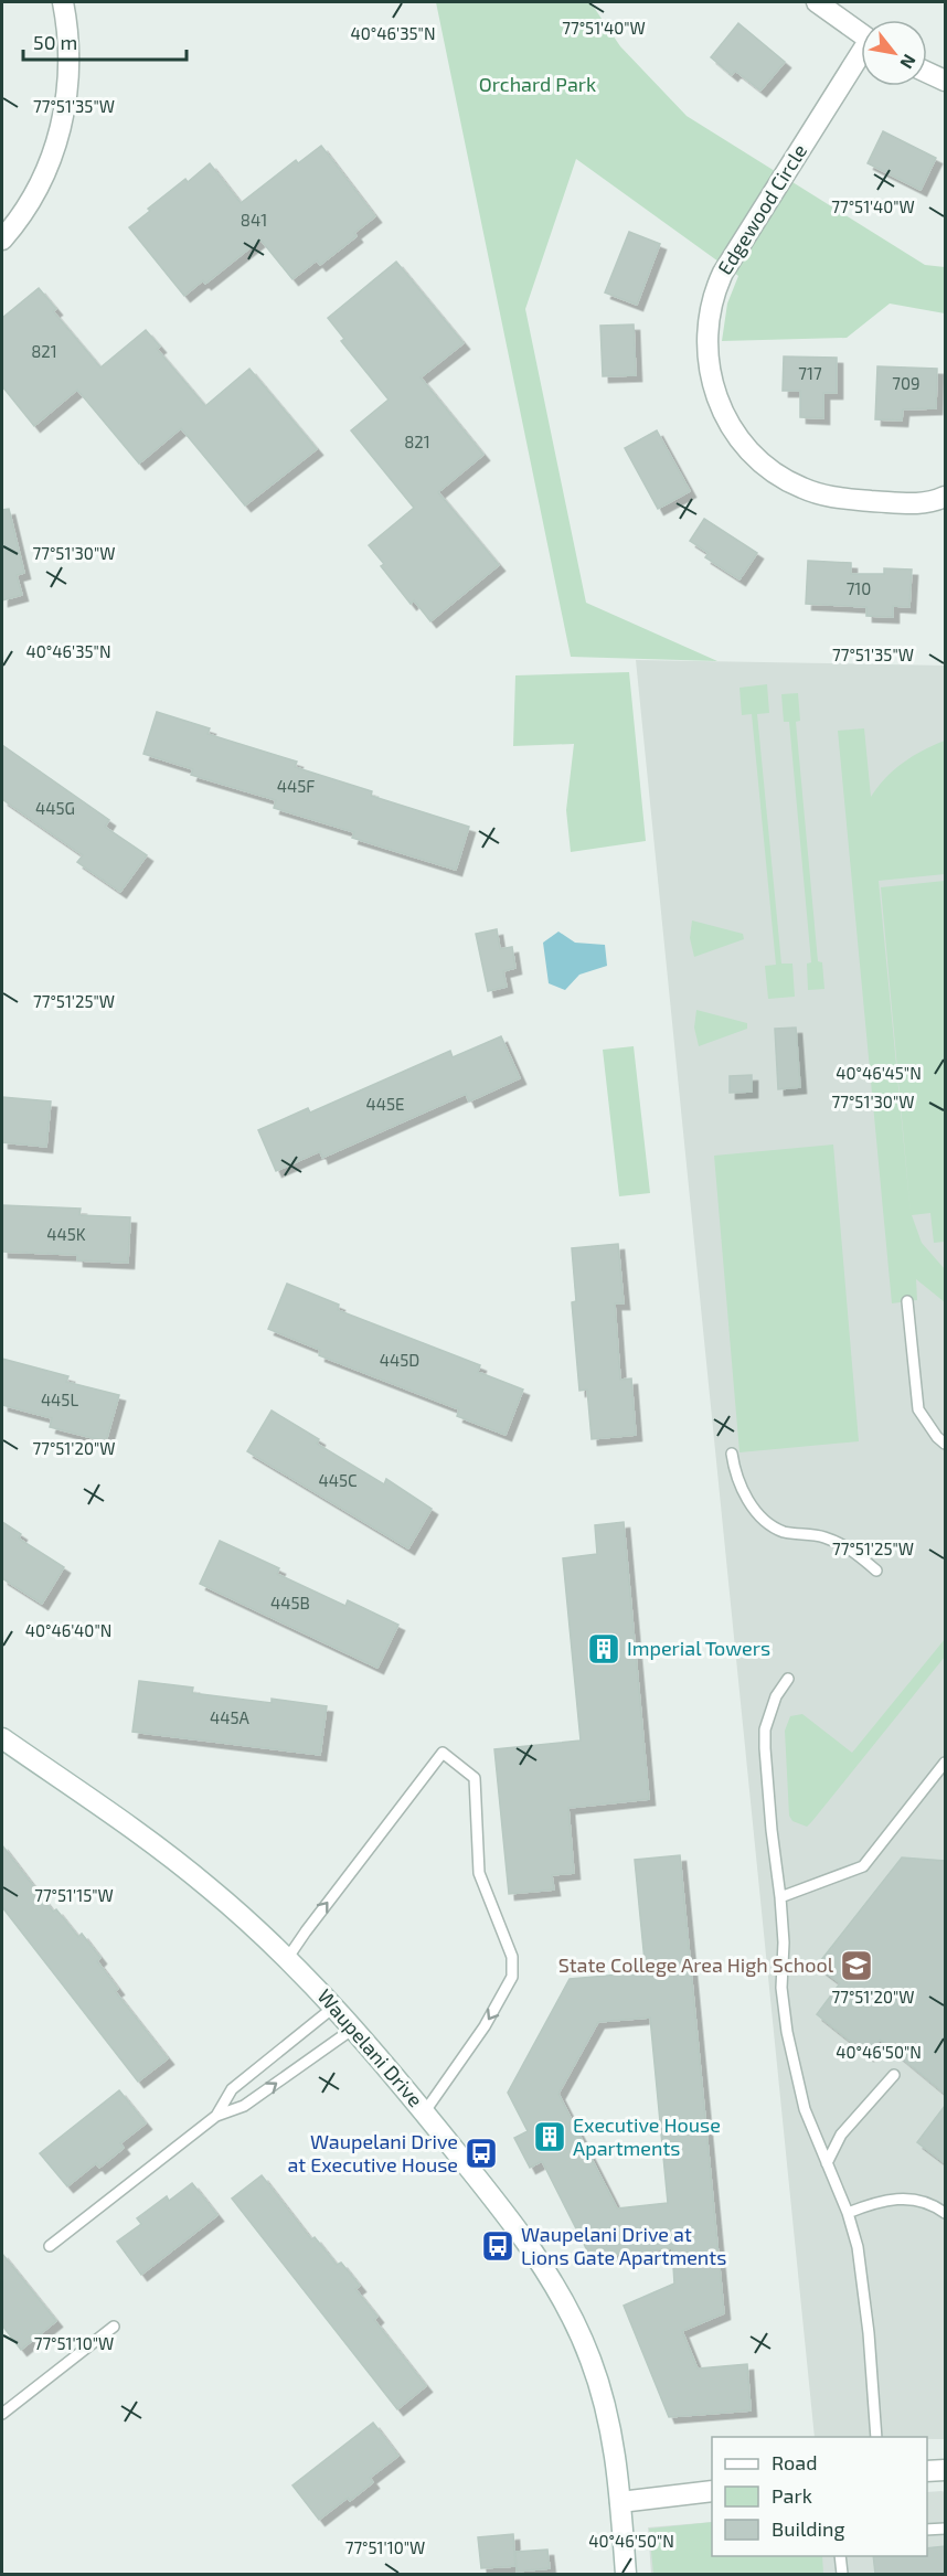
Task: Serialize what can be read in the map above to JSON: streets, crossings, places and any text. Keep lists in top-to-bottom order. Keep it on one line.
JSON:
{"streets":{"street":["Edgewood Circle","Waupelani Drive"]},"parks":["Orchard Park"],"places":{"building":["Imperial Towers","Executive House Apartments"],"school or university":["State College Area High School"],"bus stop":["Waupelani Drive at Executive House","Waupelani Drive at Lions Gate Apartments"]},"house_numbers":["841","821","717","709","821","710","445F","445G","445E","445K","445D","445L","445C","445B","445A"],"legend":["Road","Park","Building"],"scale_bar":"50 m","north":"bottom right","coordinates":["77°51'40\"W","40°46'35\"N","77°51'35\"W","77°51'30\"W","77°51'25\"W","40°46'45\"N","77°51'20\"W","40°46'40\"N","77°51'15\"W","40°46'50\"N","77°51'10\"W"]}
